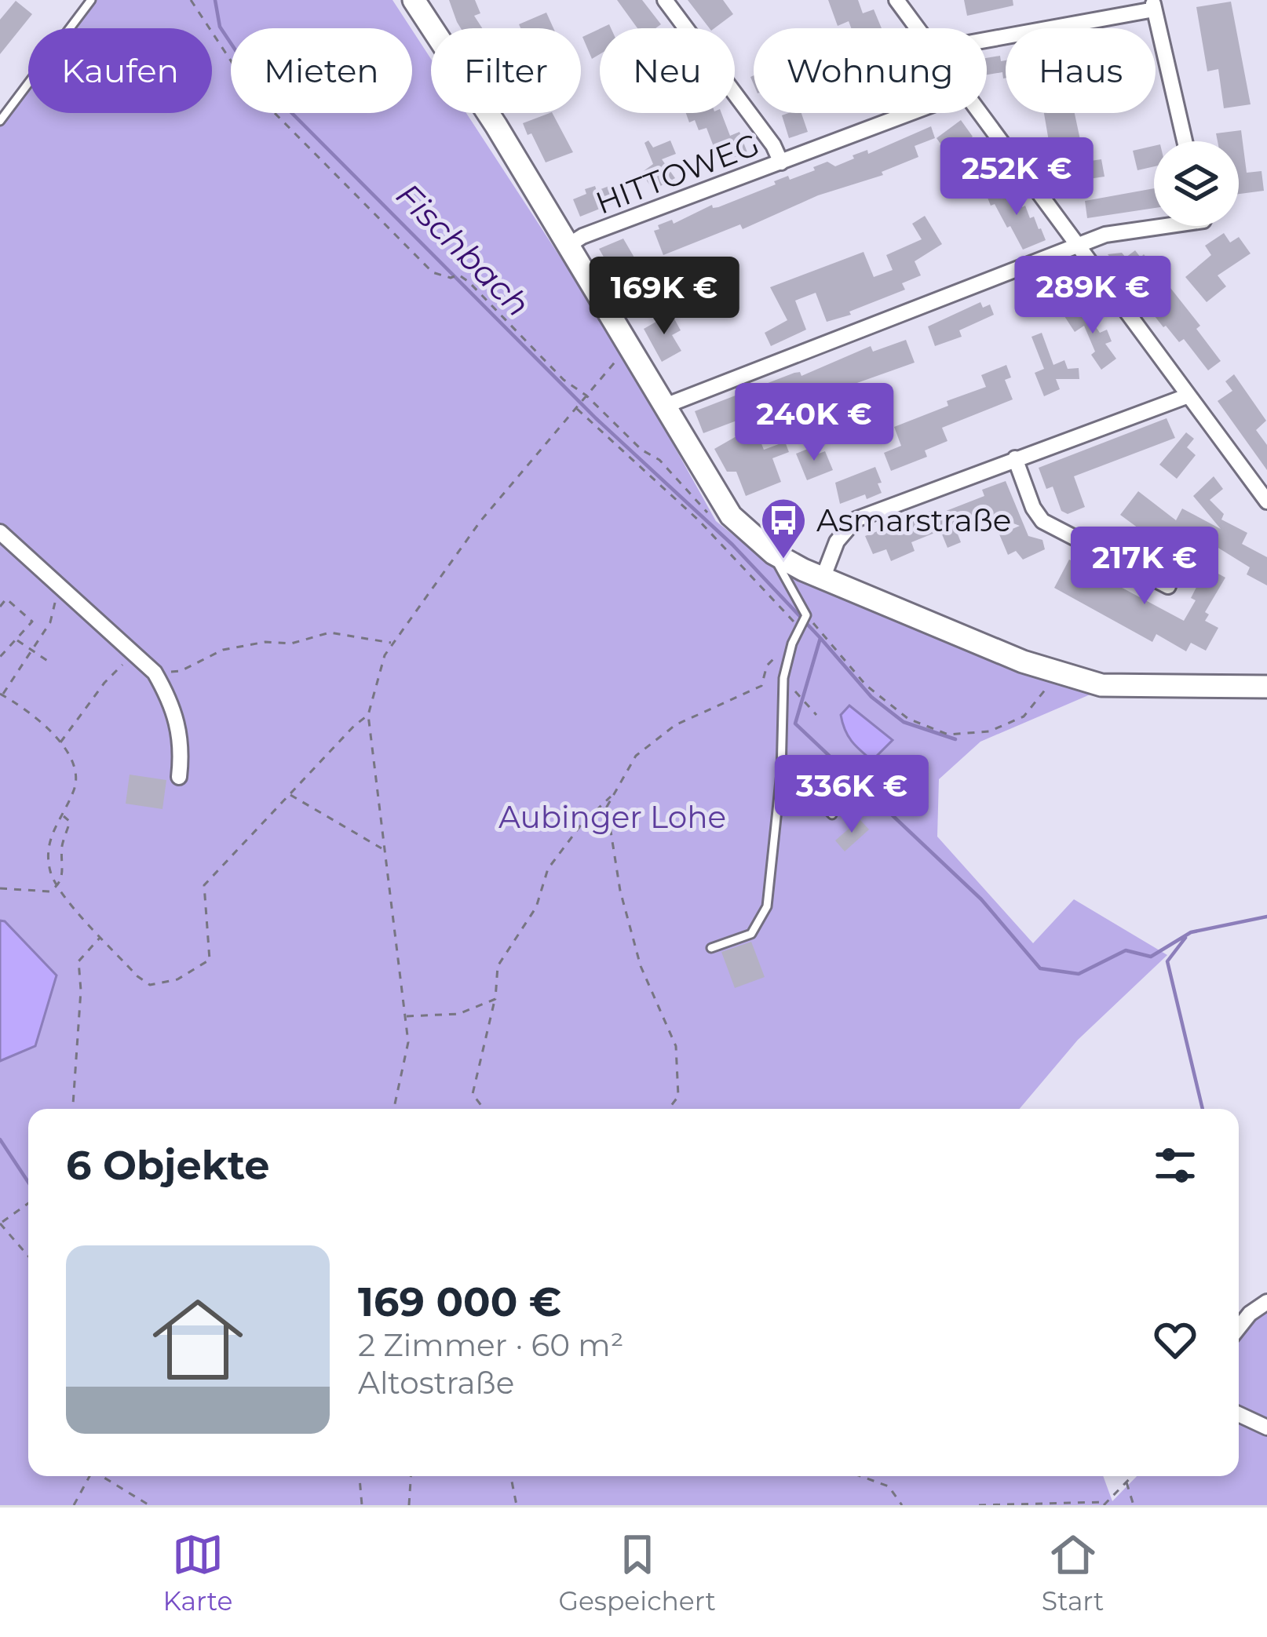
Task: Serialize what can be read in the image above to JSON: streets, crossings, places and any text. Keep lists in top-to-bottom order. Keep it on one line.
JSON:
{"streets":{"street":["HITTOWEG"]},"water":["Fischbach"],"parks":["Aubinger Lohe"],"places":{"bus stop":["Asmarstraße"]},"page":{"chip":["Kaufen","Mieten","Filter","Neu","Wohnung","Haus"],"price":["252K €","289K €","169K €","240K €","217K €","336K €"],"heading":"6 Objekte","list":[{"name":"169 000 €","note":"2 Zimmer · 60 m² · Altostraße"}],"tabs":["Karte","Gespeichert","Start"]}}
